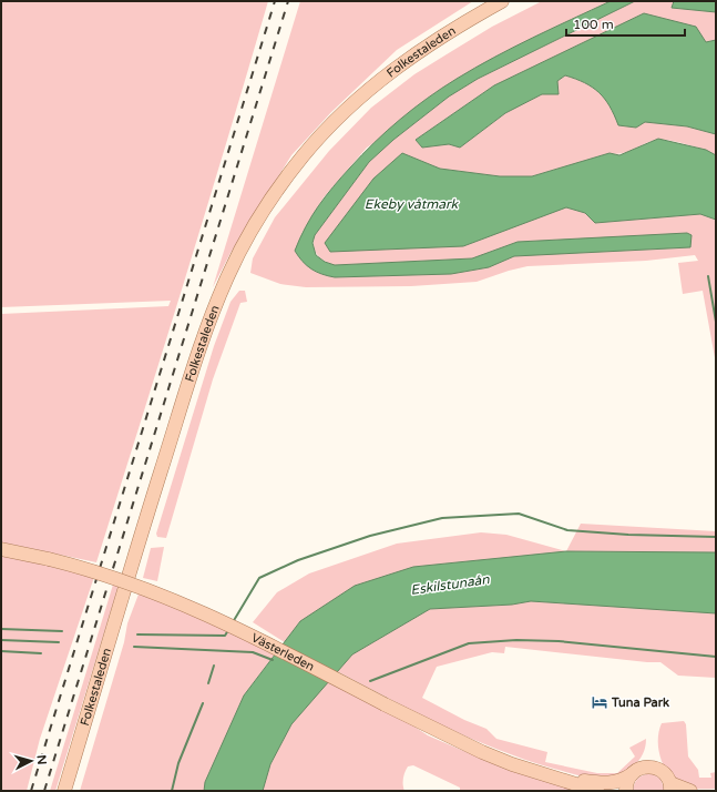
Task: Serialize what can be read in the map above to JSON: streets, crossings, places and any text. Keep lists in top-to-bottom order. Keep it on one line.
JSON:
{"streets":{"main road":["Folkestaleden","Västerleden"]},"water":["Ekeby våtmark","Eskilstunaån"],"places":{"hotel":["Tuna Park"]},"scale_bar":"100 m","north":"right"}
